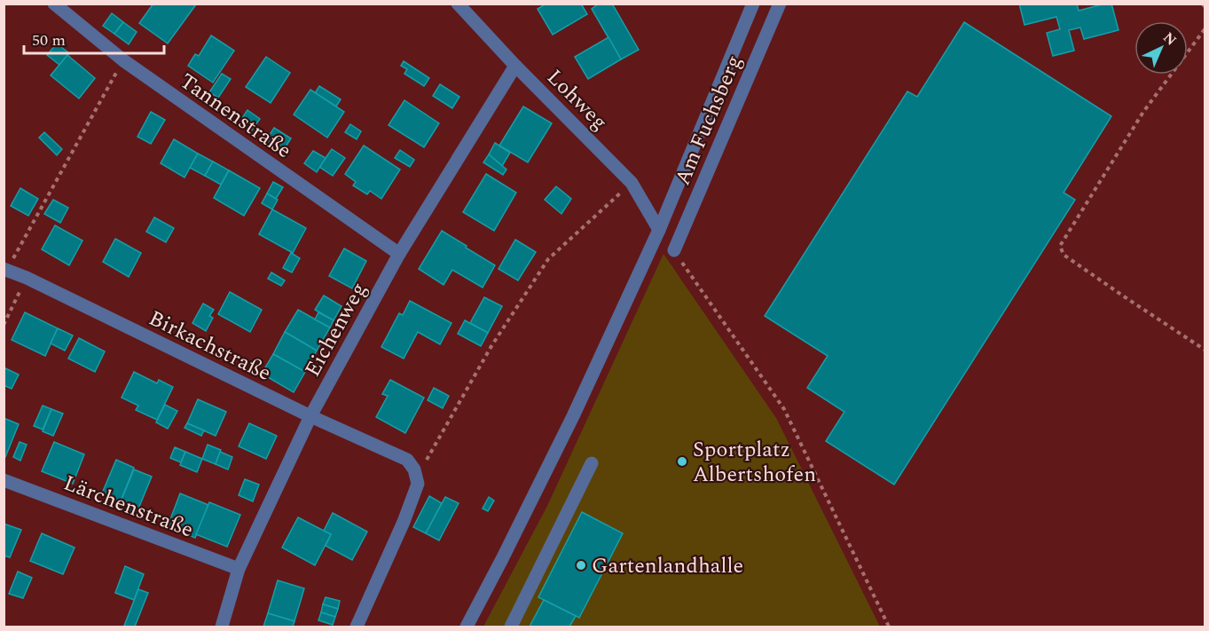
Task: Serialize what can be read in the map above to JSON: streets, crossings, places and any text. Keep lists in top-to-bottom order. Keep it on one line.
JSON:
{"streets":{"street":["Lohweg","Tannenstraße","Am Fuchsberg","Eichenweg","Birkachstraße","Lärchenstraße"]},"crossings":[["Lohweg","Eichenweg"],["Tannenstraße","Eichenweg"],["Eichenweg","Birkachstraße"],["Eichenweg","Lärchenstraße"]],"places":["Sportplatz Albertshofen","Gartenlandhalle"],"scale_bar":"50 m","north":"top right"}
